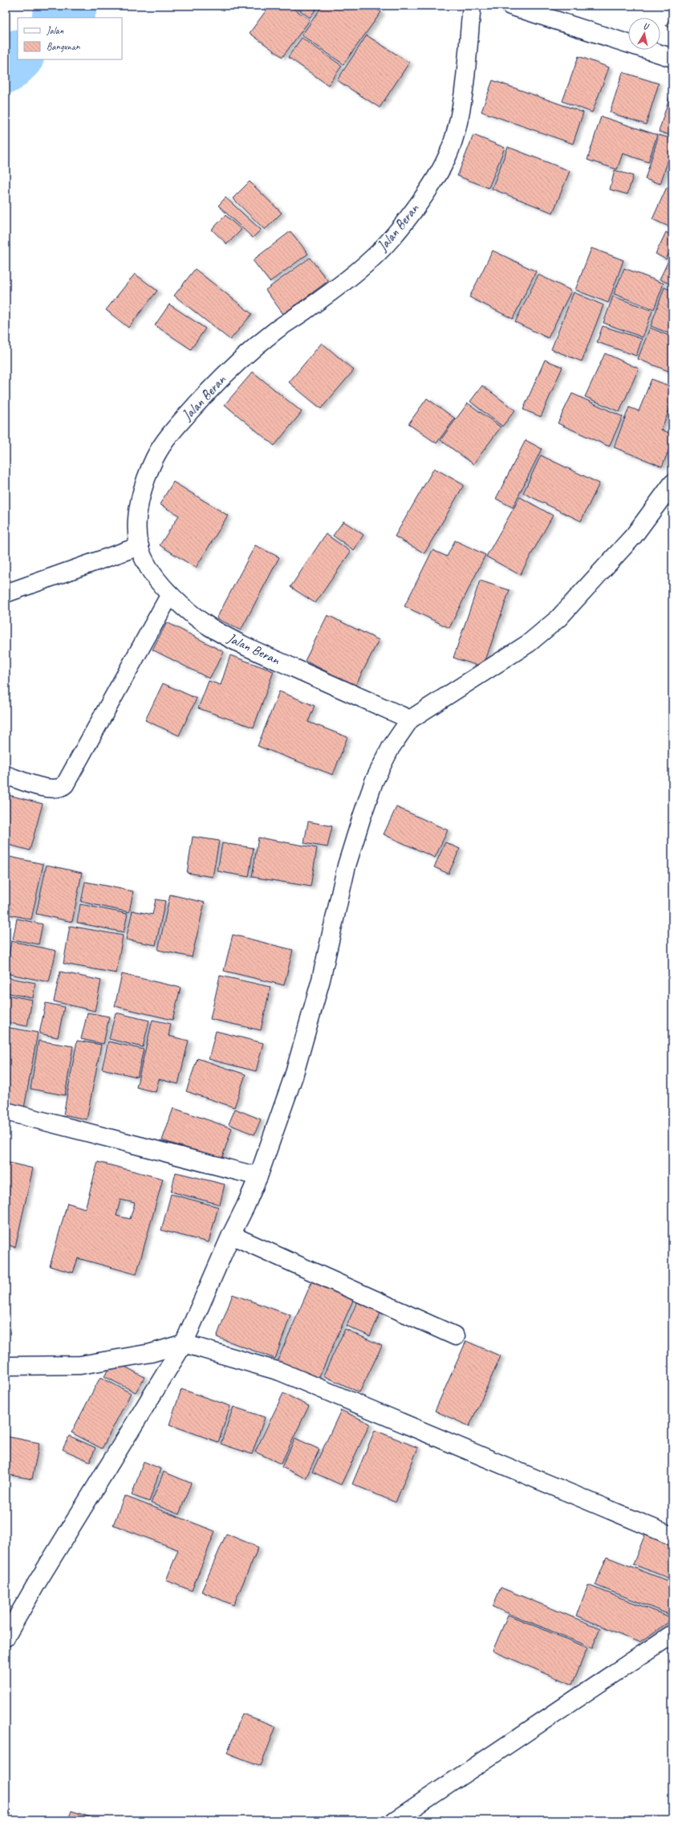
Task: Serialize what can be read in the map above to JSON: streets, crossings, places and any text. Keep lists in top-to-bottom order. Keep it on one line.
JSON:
{"streets":{"street":["Jalan Beran"]},"legend":["Jalan","Bangunan"],"north":"top"}
